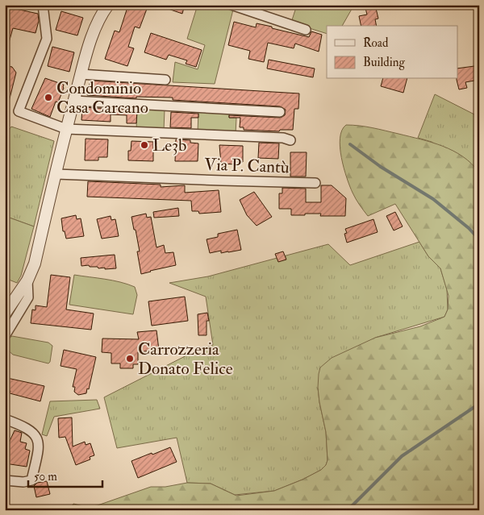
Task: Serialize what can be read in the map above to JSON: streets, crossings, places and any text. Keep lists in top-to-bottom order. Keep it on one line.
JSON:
{"streets":{"street":["Via P. Cantù"]},"places":["Condominio Casa Carcano","Le3b","Carrozzeria Donato Felice"],"legend":["Road","Building"],"scale_bar":"50 m"}
